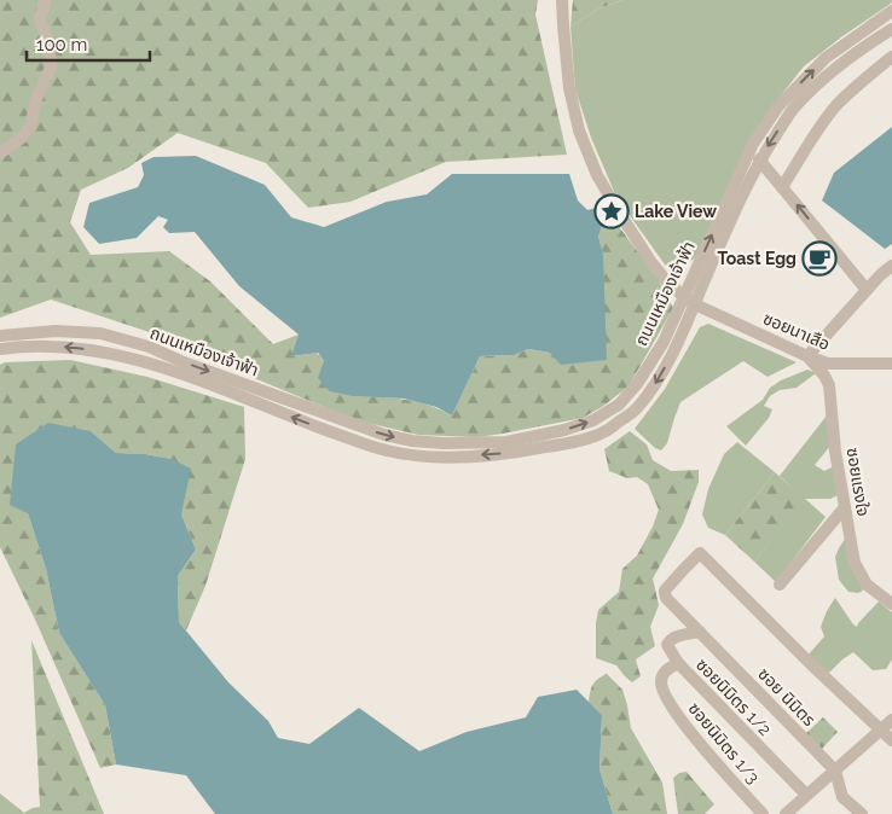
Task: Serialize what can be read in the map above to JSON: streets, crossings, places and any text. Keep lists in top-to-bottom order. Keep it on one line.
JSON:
{"streets":{"street":["ถนนเหมืองเจ้าฟ้า","ซอยนาเสือ","ซอยแรงใจ","ซอยนิมิตร 1/2","ซอย นิมิตร","ซอยนิมิตร 1/3"]},"crossings":[["ถนนเหมืองเจ้าฟ้า","ซอยนาเสือ"],["ซอยนาเสือ","ซอยแรงใจ"],["ซอยนิมิตร 1/2","ซอย นิมิตร"],["ซอยนิมิตร 1/2","ซอยนิมิตร 1/3"]],"places":{"place":["Lake View"],"cafe":["Toast Egg"]},"scale_bar":"100 m"}
